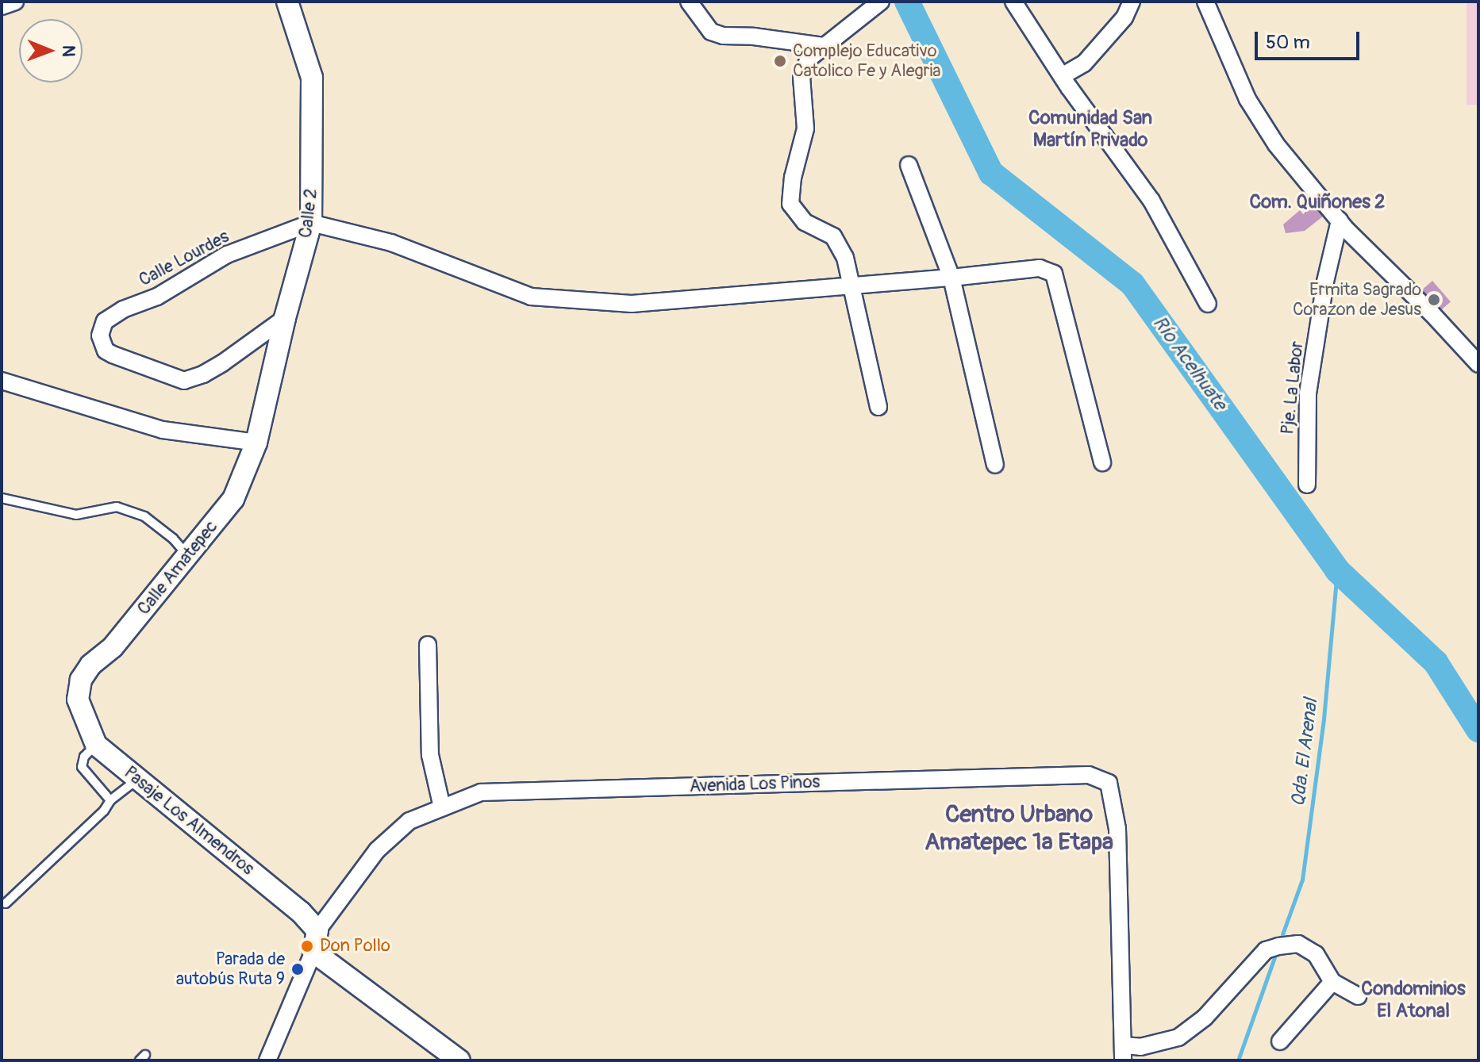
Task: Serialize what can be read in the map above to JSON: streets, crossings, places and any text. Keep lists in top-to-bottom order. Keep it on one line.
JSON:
{"streets":{"street":["Calle 2","Calle Lourdes","Pje. La Labor","Calle Amatepec","Avenida Los Pinos","Pasaje Los Almendros"]},"crossings":[["Calle 2","Calle Lourdes"],["Calle 2","Calle Amatepec"],["Calle Amatepec","Pasaje Los Almendros"],["Avenida Los Pinos","Pasaje Los Almendros"]],"districts":["Comunidad San Martín Privado","Com. Quiñones 2","Centro Urbano Amatepec 1a Etapa","Condominios El Atonal"],"water":["Río Acelhuate","Qda. El Arenal"],"places":["Complejo Educativo Catolico Fe y Alegria","Ermita Sagrado Corazon de Jesus","Don Pollo","Parada de autobús Ruta 9"],"scale_bar":"50 m","north":"right"}
